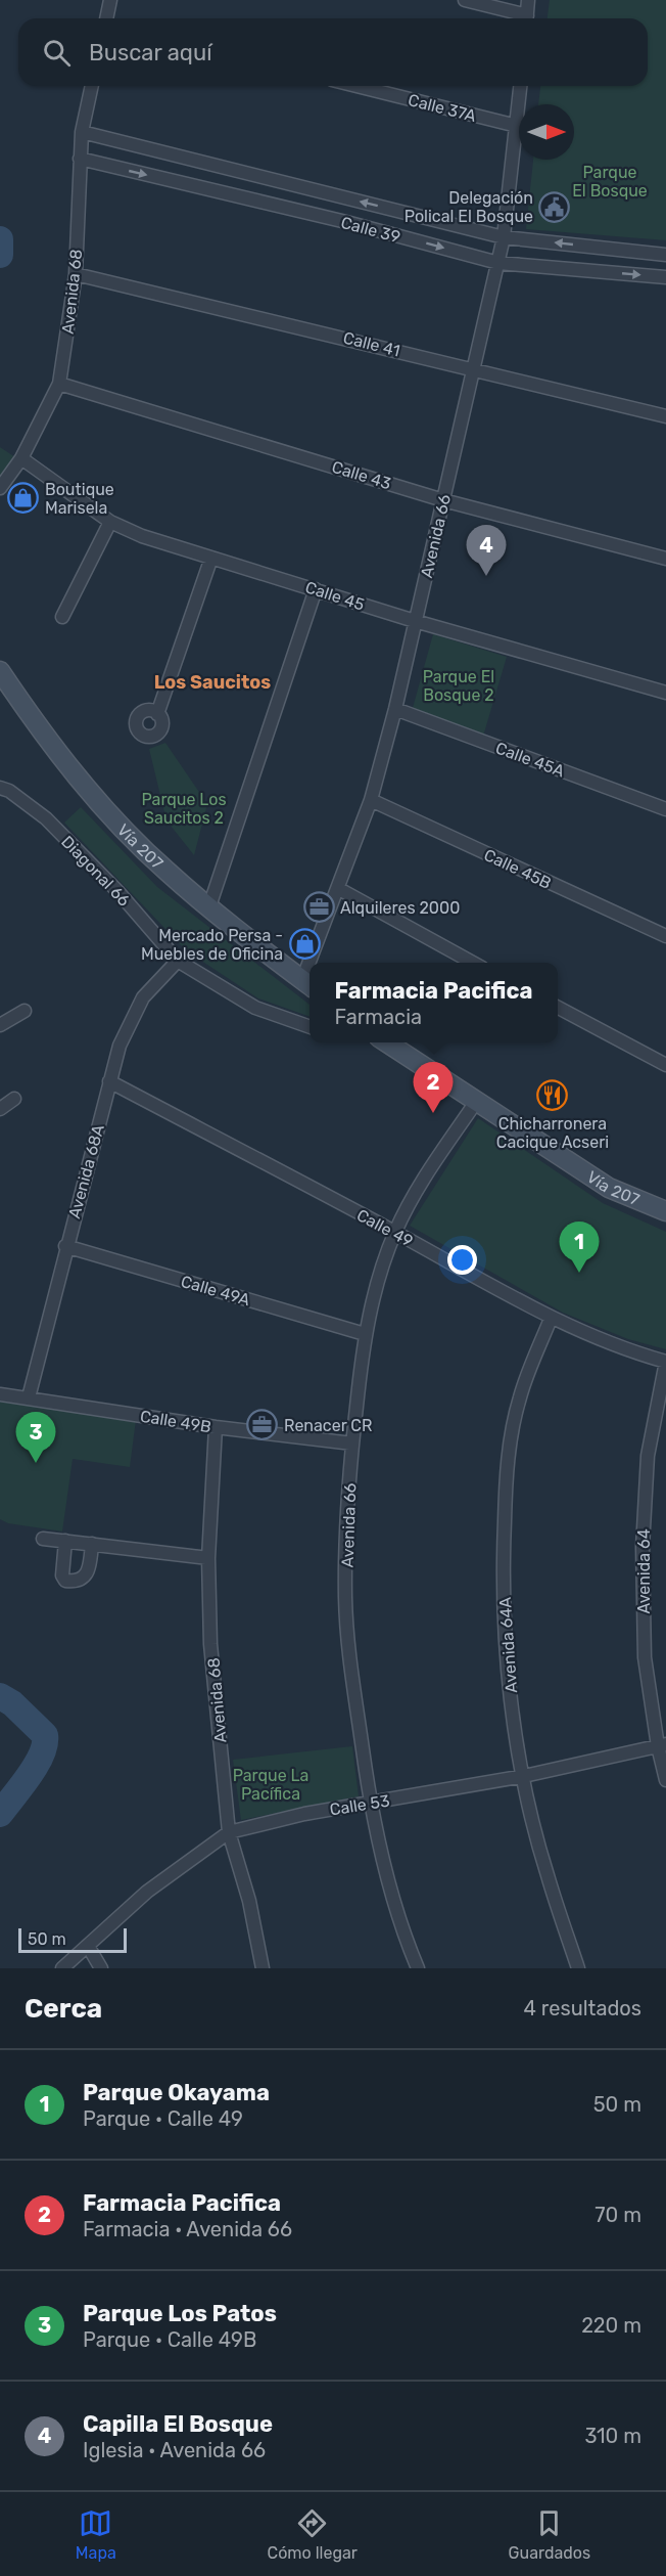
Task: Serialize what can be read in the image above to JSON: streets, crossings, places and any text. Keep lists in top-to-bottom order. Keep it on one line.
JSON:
{"streets":{"main road":["Vía 207"],"street":["Calle 37A","Calle 39","Avenida 68","Calle 41","Calle 43","Avenida 66","Calle 45","Calle 45A","Calle 45B","Diagonal 66","Avenida 68A","Calle 49","Calle 49A","Calle 49B","Avenida 64","Avenida 64A","Calle 53"]},"crossings":[["Calle 37A","Avenida 66"],["Calle 39","Avenida 68"],["Calle 39","Avenida 66"],["Avenida 68","Calle 41"],["Avenida 68","Calle 43"],["Avenida 68","Calle 45"],["Avenida 68","Calle 49B"],["Avenida 68","Calle 53"],["Calle 41","Avenida 66"],["Calle 43","Avenida 66"],["Avenida 66","Calle 45"],["Avenida 66","Calle 45A"],["Avenida 66","Vía 207"],["Avenida 66","Calle 45B"],["Avenida 66","Calle 49"],["Avenida 66","Calle 49A"],["Avenida 66","Calle 49B"],["Avenida 66","Calle 53"],["Diagonal 66","Avenida 68A"],["Avenida 68A","Calle 49"],["Avenida 68A","Calle 49A"],["Avenida 68A","Calle 49B"],["Calle 49","Avenida 64"],["Calle 49","Avenida 64A"],["Avenida 64","Calle 53"],["Avenida 64A","Calle 53"]],"districts":["Los Saucitos"],"parks":["Parque El Bosque","Parque El Bosque 2","Parque Los Saucitos 2","Parque La Pacífica"],"places":{"public building":["Delegación Polical El Bosque"],"shop":["Boutique Marisela","Mercado Persa - Muebles de Oficina"],"office":["Alquileres 2000","Renacer CR"],"restaurant":["Chicharronera Cacique Acseri"]},"scale_bar":"50 m","north":"right","page":{"search":"Buscar aquí","pins":["4","2","1","3"],"popup":["Farmacia Pacifica","Farmacia"],"scale":"50 m","heading":["Cerca","4 resultados"],"list":[{"mark":"1","name":"Parque Okayama","note":"Parque · Calle 49","value":"50 m"},{"mark":"2","name":"Farmacia Pacifica","note":"Farmacia · Avenida 66","value":"70 m"},{"mark":"3","name":"Parque Los Patos","note":"Parque · Calle 49B","value":"220 m"},{"mark":"4","name":"Capilla El Bosque","note":"Iglesia · Avenida 66","value":"310 m"}],"nav":["Mapa","Cómo llegar","Guardados"]}}
